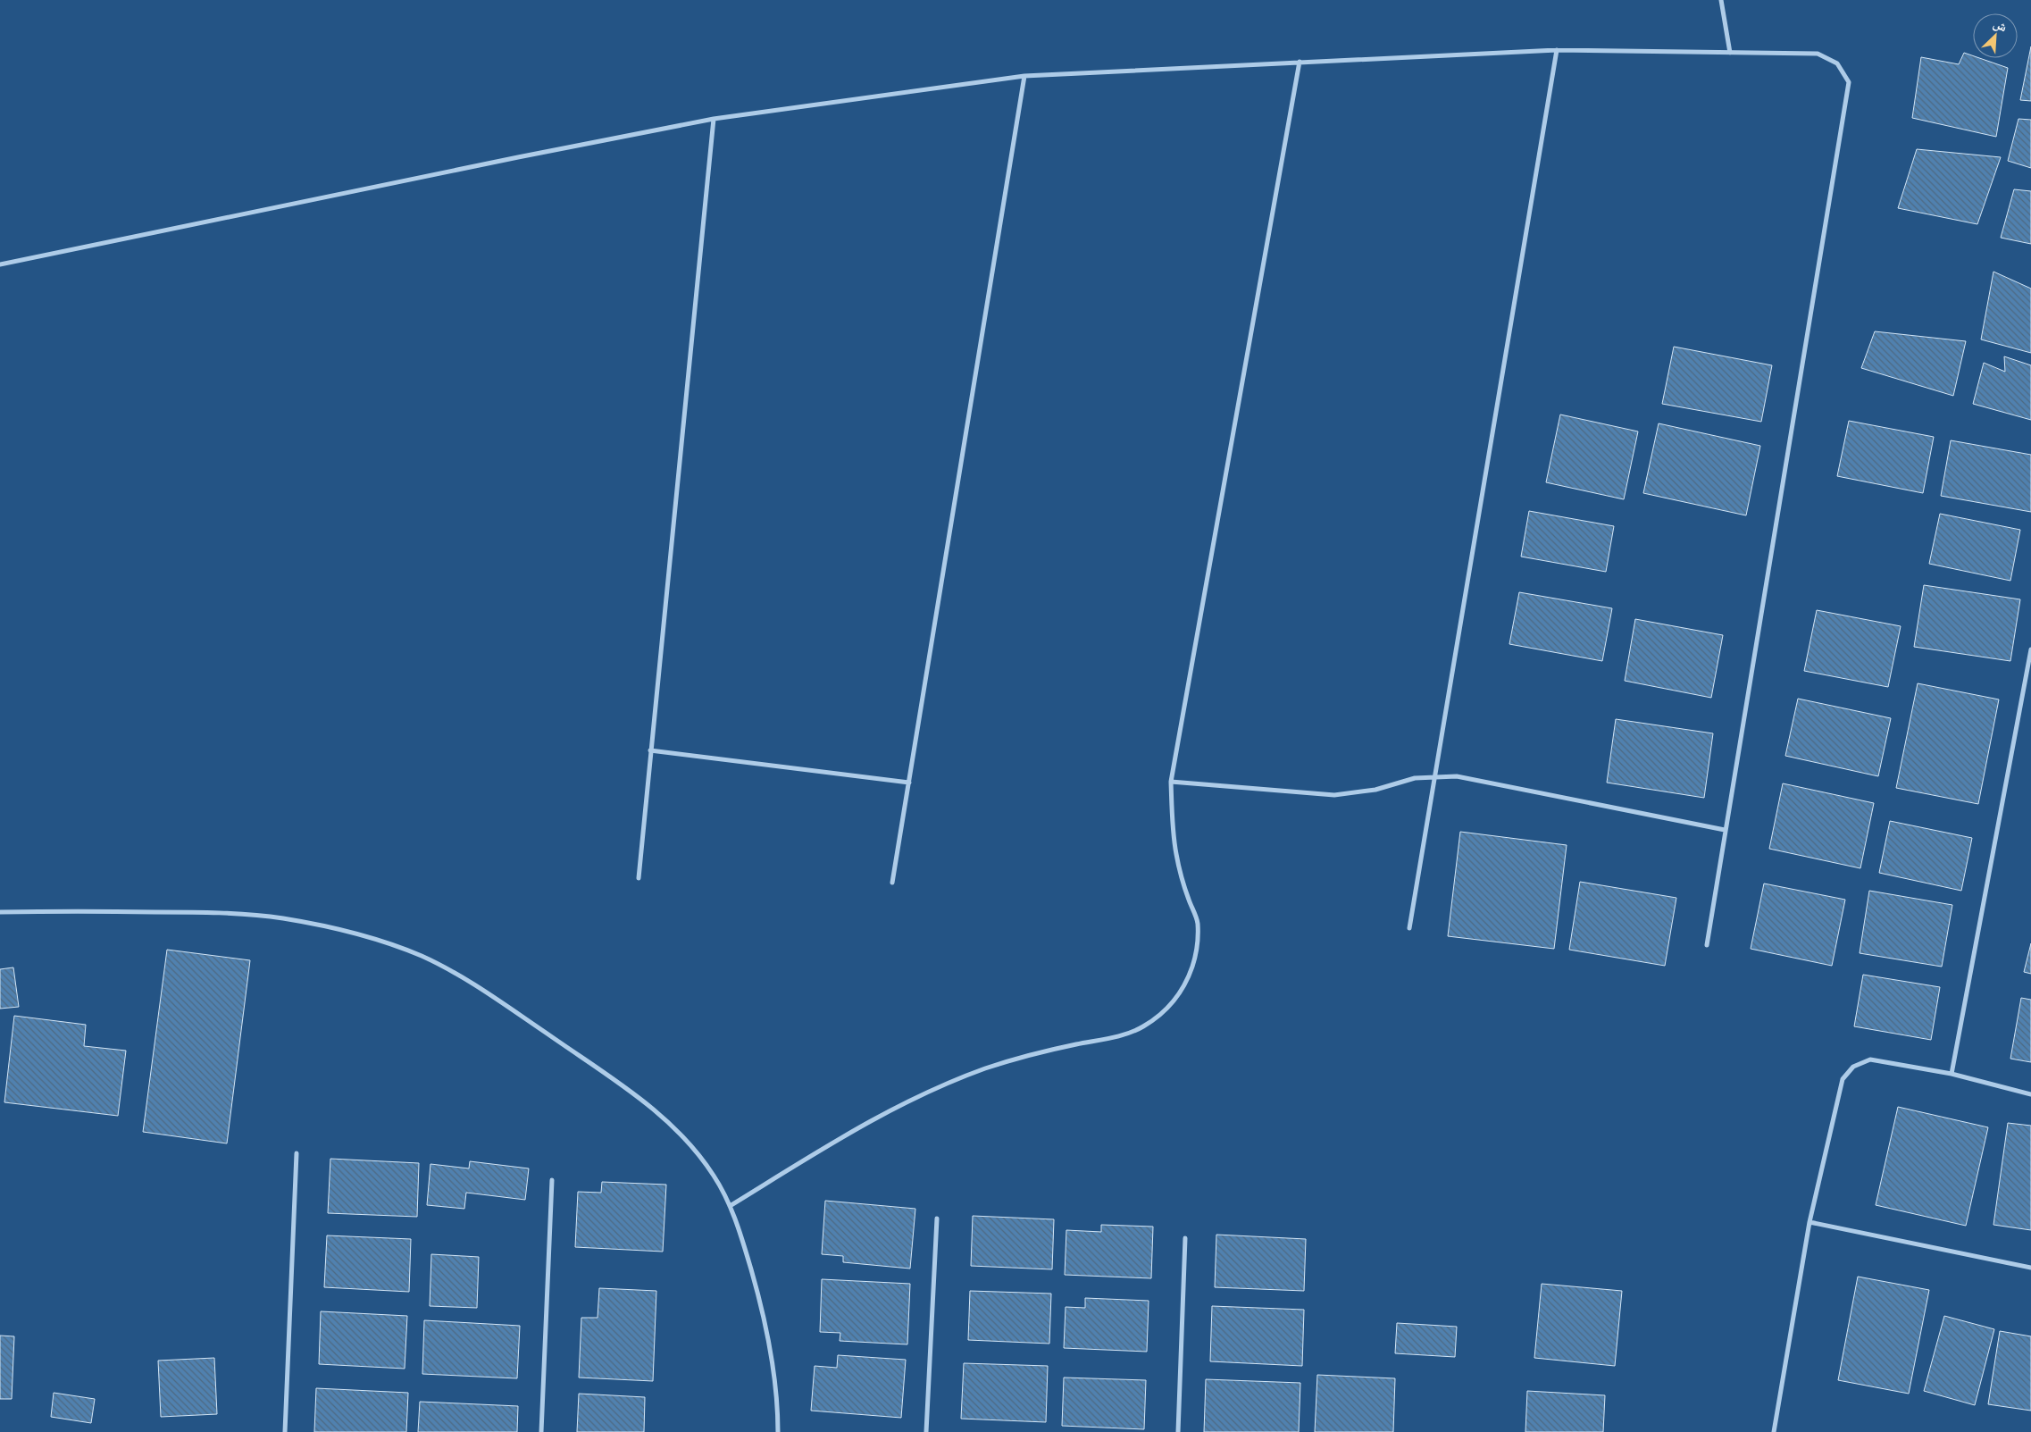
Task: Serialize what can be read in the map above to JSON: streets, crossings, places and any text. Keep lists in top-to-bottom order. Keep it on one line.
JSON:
{"north":"top right"}
